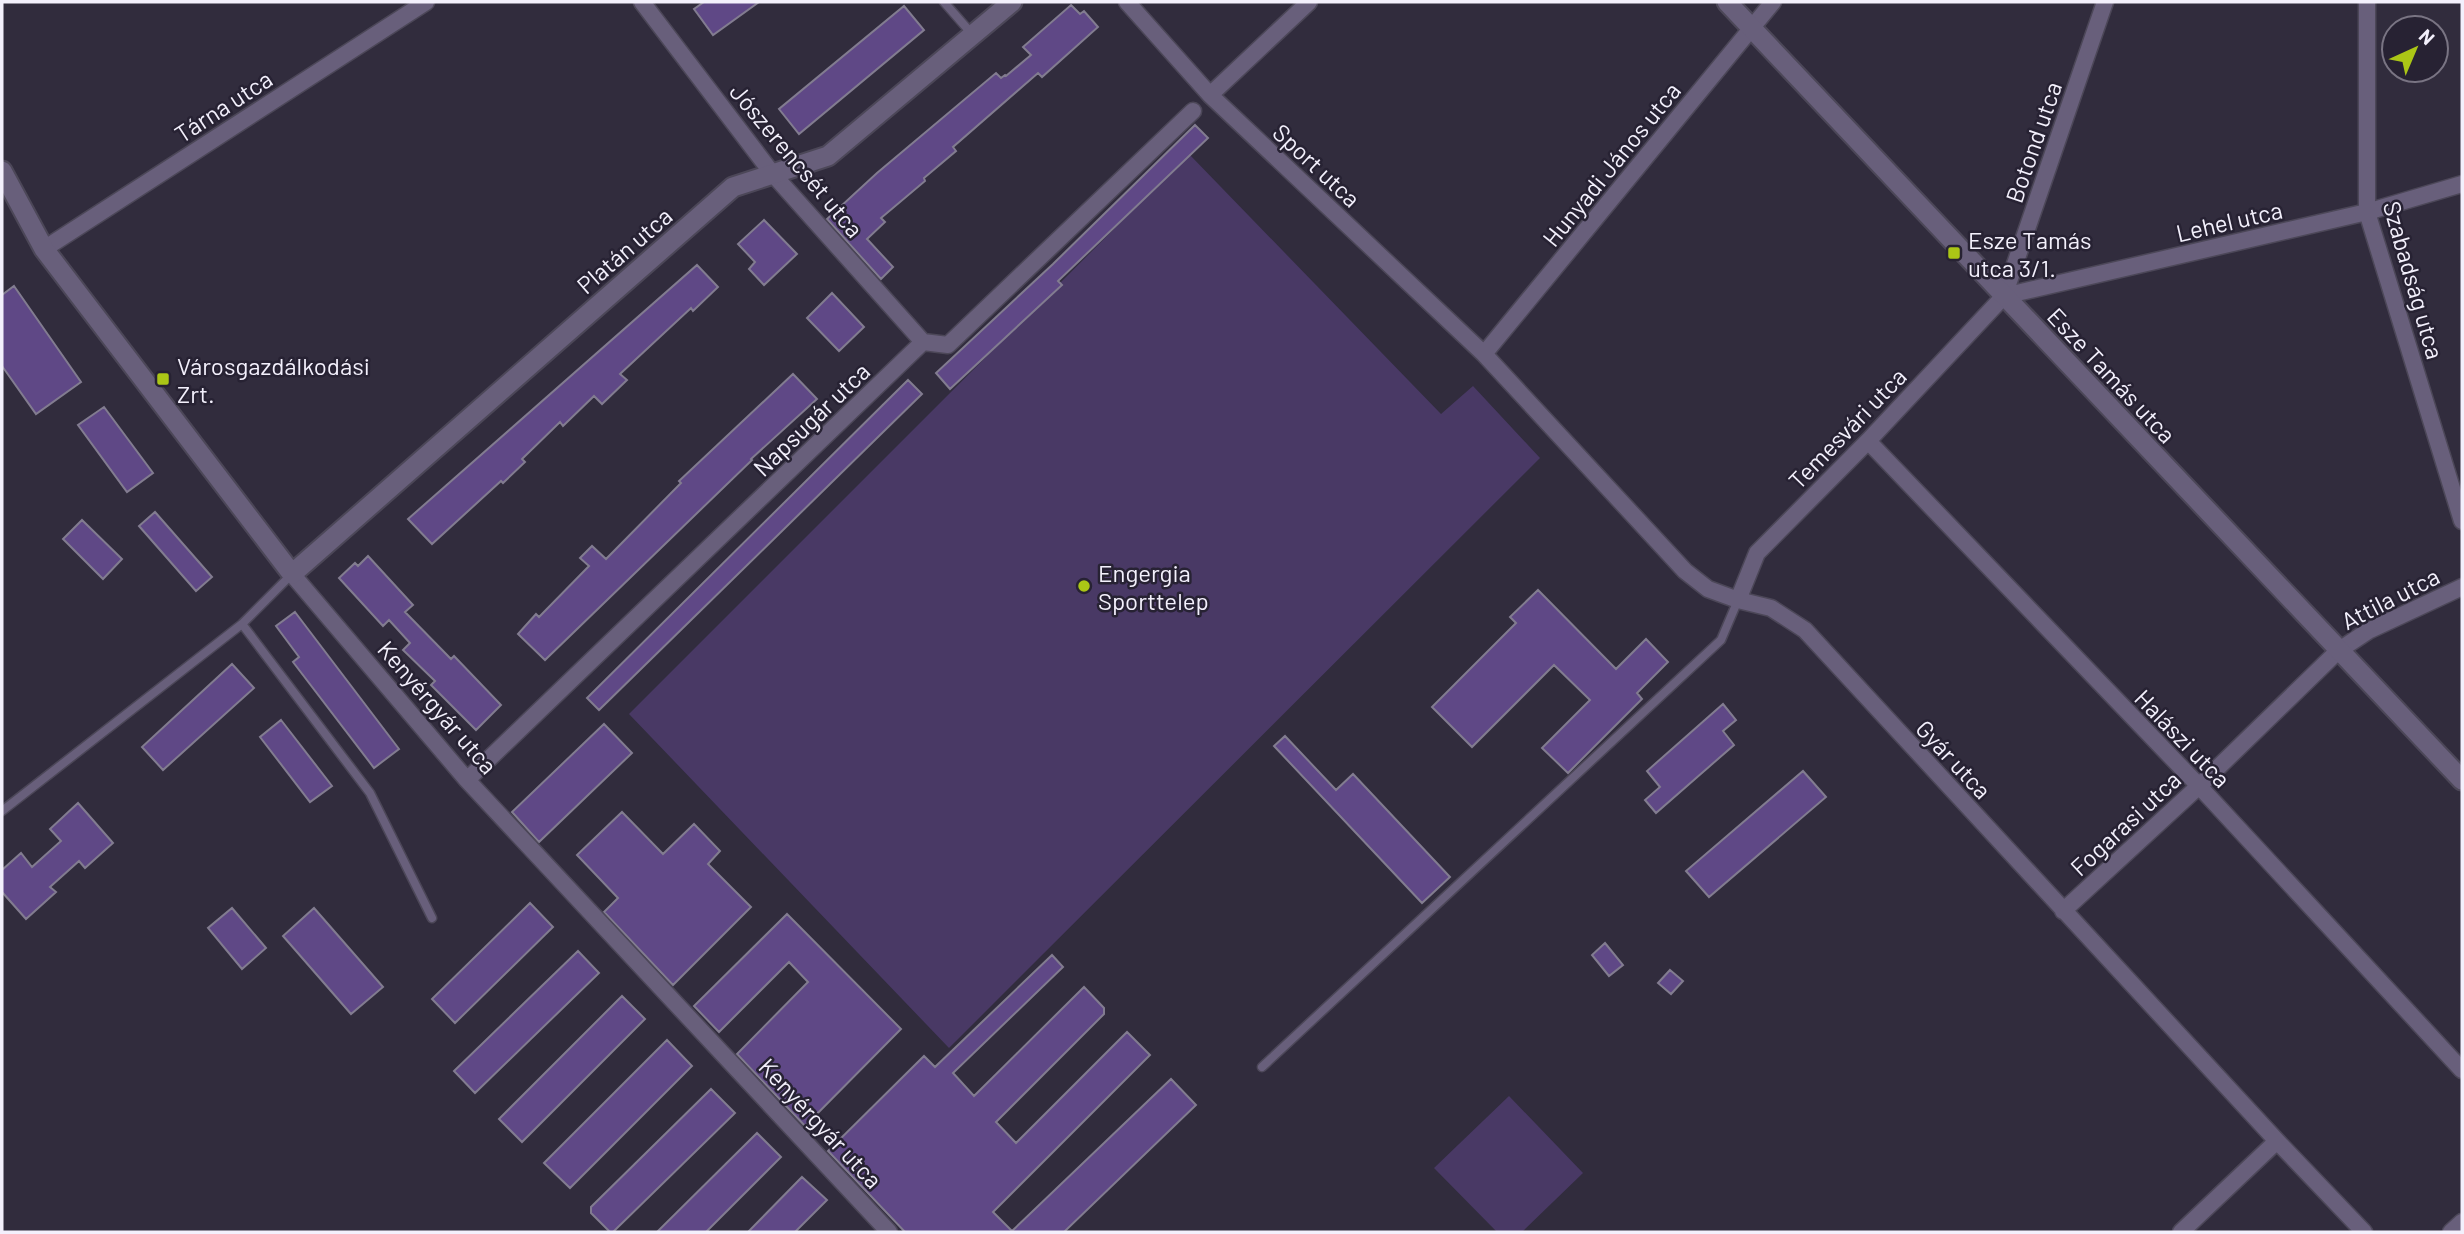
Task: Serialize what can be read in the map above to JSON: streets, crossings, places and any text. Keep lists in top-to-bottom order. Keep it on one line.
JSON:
{"streets":{"street":["Tárna utca","Botond utca","Jószerencsét utca","Hunyadi János utca","Sport utca","Lehel utca","Platán utca","Szabadság utca","Esze Tamás utca","Napsugár utca","Temesvári utca","Attila utca","Kenyérgyár utca","Halászi utca","Gyár utca","Fogarasi utca"]},"crossings":[["Tárna utca","Kenyérgyár utca"],["Botond utca","Lehel utca"],["Botond utca","Esze Tamás utca"],["Botond utca","Temesvári utca"],["Jószerencsét utca","Platán utca"],["Jószerencsét utca","Napsugár utca"],["Hunyadi János utca","Sport utca"],["Hunyadi János utca","Esze Tamás utca"],["Hunyadi János utca","Gyár utca"],["Sport utca","Gyár utca"],["Lehel utca","Szabadság utca"],["Lehel utca","Esze Tamás utca"],["Lehel utca","Temesvári utca"],["Platán utca","Kenyérgyár utca"],["Esze Tamás utca","Temesvári utca"],["Esze Tamás utca","Attila utca"],["Esze Tamás utca","Fogarasi utca"],["Napsugár utca","Kenyérgyár utca"],["Temesvári utca","Halászi utca"],["Temesvári utca","Gyár utca"],["Attila utca","Fogarasi utca"],["Halászi utca","Fogarasi utca"],["Gyár utca","Fogarasi utca"]],"places":{"transit":["Esze Tamás utca 3/1.","Városgazdálkodási Zrt."],"other":["Engergia Sporttelep"]},"north":"top right"}
